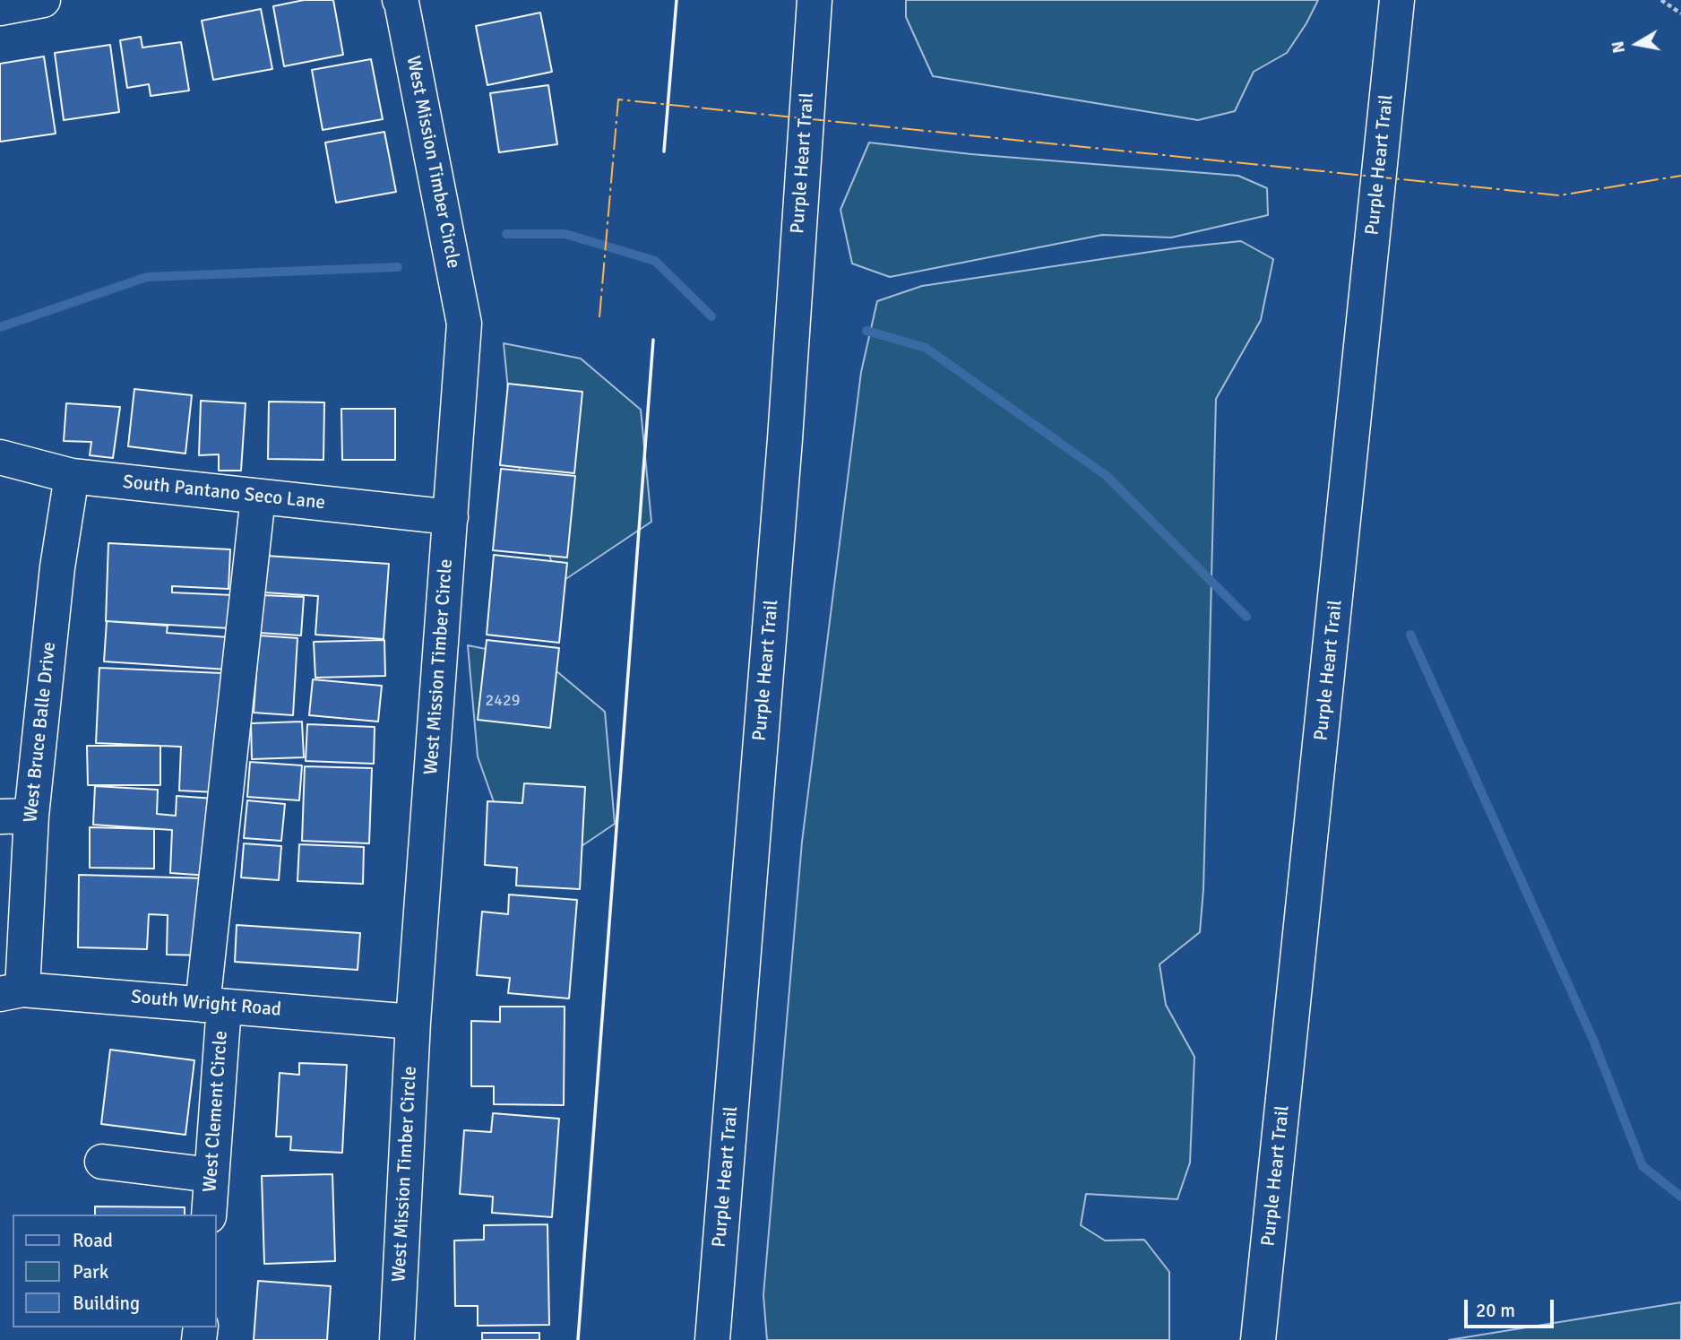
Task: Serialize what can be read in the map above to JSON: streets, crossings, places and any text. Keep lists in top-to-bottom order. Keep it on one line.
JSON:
{"streets":{"main road":["West Mission Timber Circle","Purple Heart Trail","South Pantano Seco Lane","West Bruce Balle Drive","South Wright Road","West Clement Circle"]},"crossings":[["West Mission Timber Circle","South Pantano Seco Lane"],["West Mission Timber Circle","South Wright Road"],["South Pantano Seco Lane","West Bruce Balle Drive"],["South Pantano Seco Lane","West Clement Circle"],["West Bruce Balle Drive","South Wright Road"],["South Wright Road","West Clement Circle"]],"house_numbers":["2429"],"legend":["Road","Park","Building"],"scale_bar":"20 m","north":"left"}
